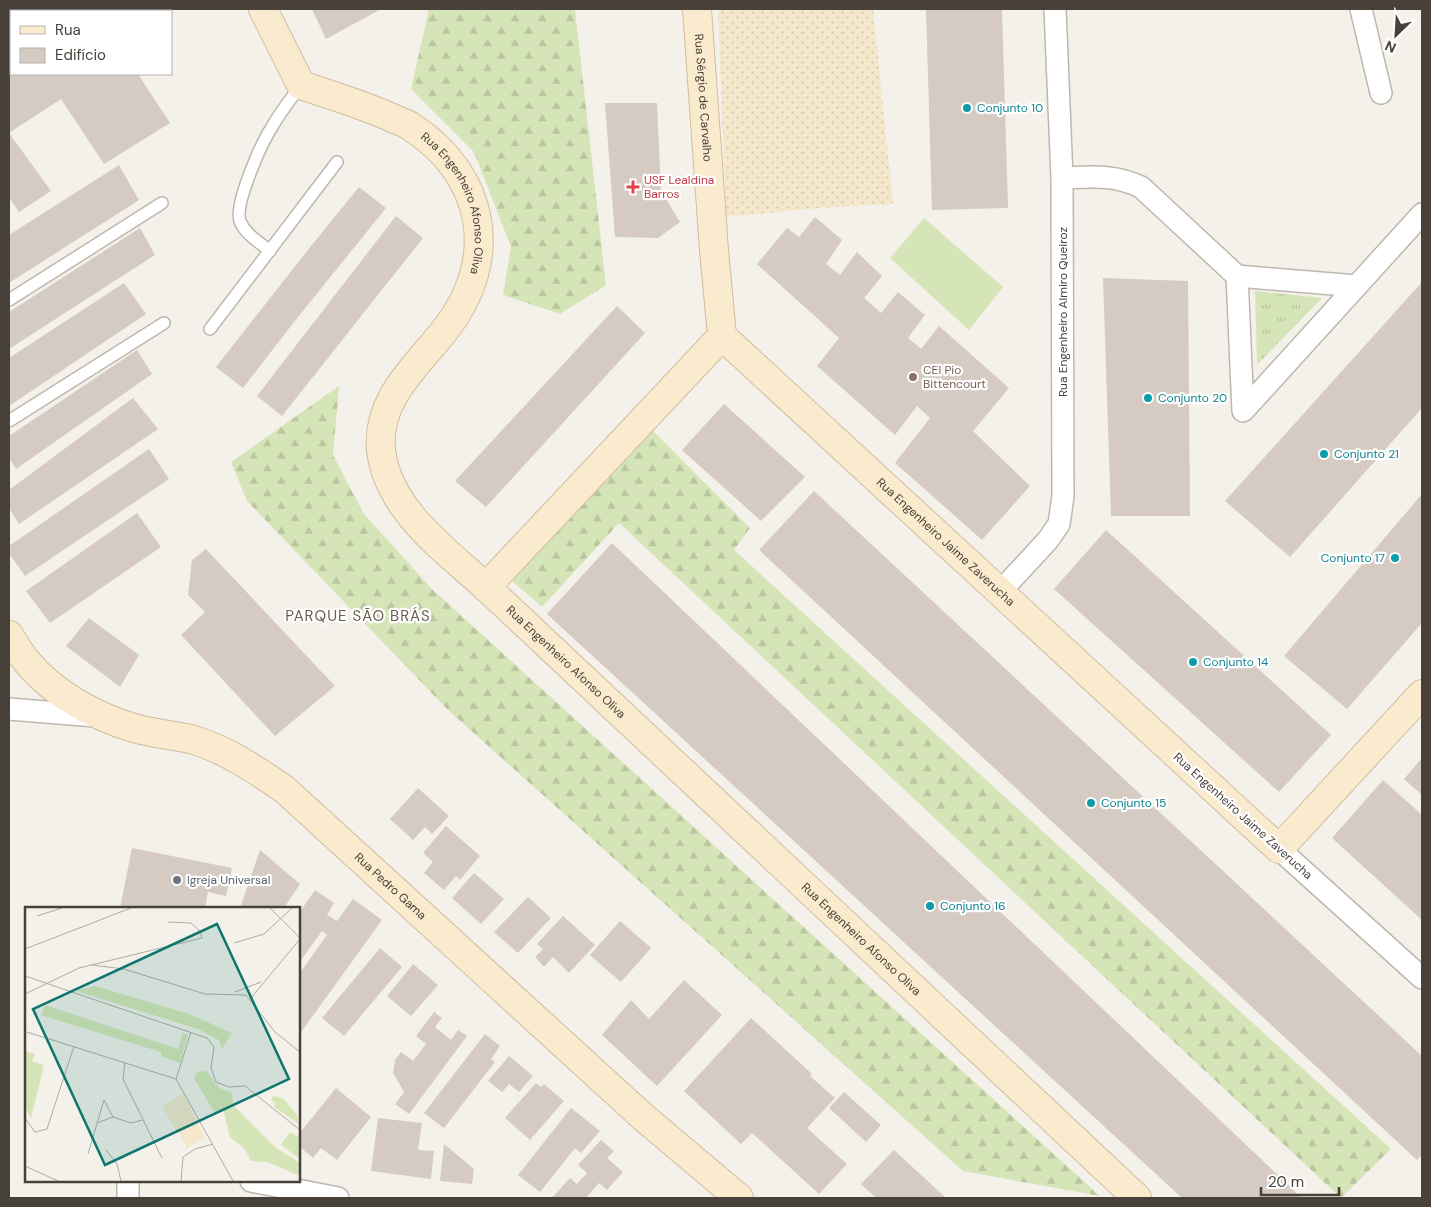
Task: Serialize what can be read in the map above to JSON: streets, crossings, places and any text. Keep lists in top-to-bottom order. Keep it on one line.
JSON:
{"streets":{"street":["Rua Sérgio de Carvalho","Rua Engenheiro Afonso Oliva","Rua Engenheiro Almiro Queiroz","Rua Engenheiro Jaime Zaverucha","Rua Pedro Gama"]},"crossings":[["Rua Sérgio de Carvalho","Rua Engenheiro Jaime Zaverucha"],["Rua Engenheiro Almiro Queiroz","Rua Engenheiro Jaime Zaverucha"]],"districts":["PARQUE SÃO BRÁS"],"places":{"other":["Conjunto 10","CEI Pio Bittencourt","Conjunto 20","Conjunto 21","Conjunto 17","Conjunto 14","Conjunto 15","Igreja Universal","Conjunto 16"],"health":["USF Lealdina Barros"]},"legend":["Rua","Edifício"],"scale_bar":"20 m","north":"bottom left"}
